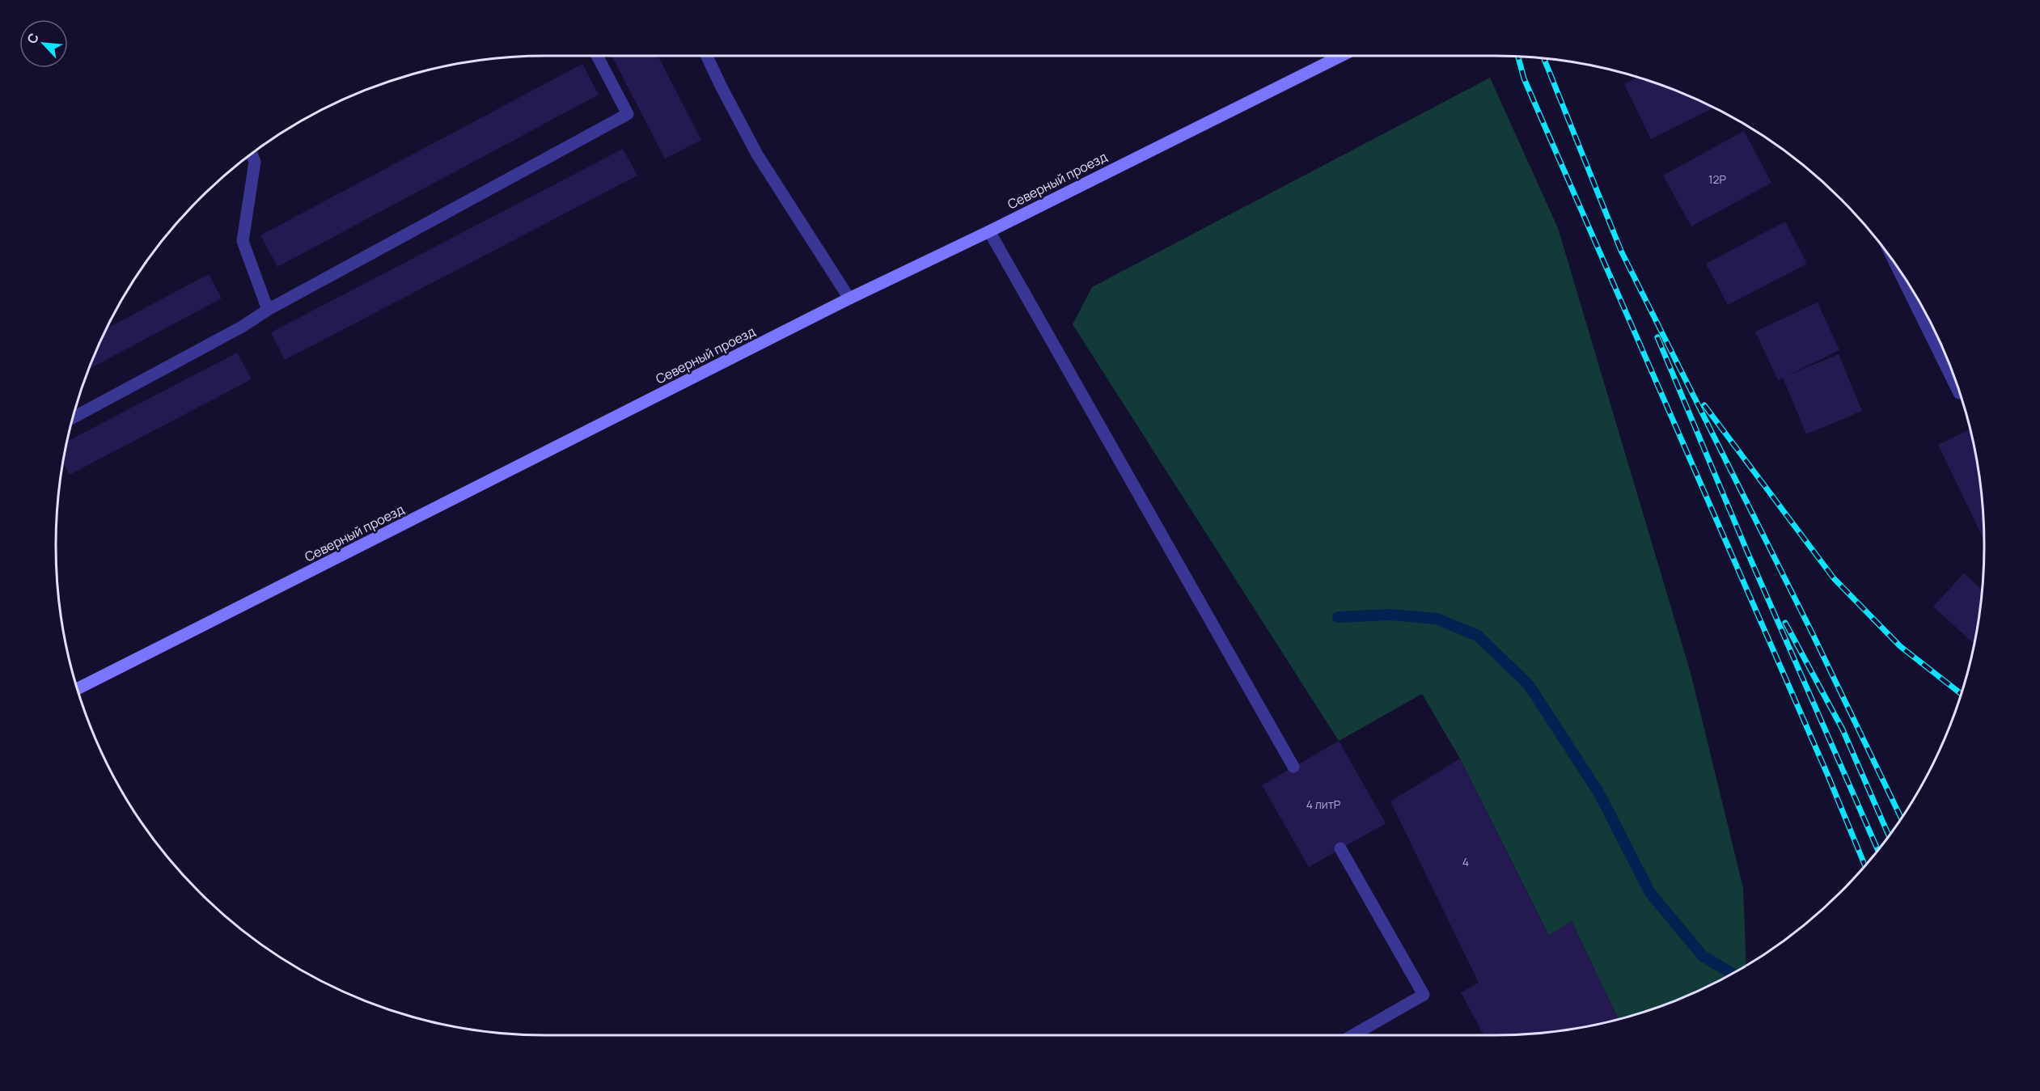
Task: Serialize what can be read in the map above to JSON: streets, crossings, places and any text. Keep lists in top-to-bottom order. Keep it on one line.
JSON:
{"streets":{"street":["Северный проезд"]},"house_numbers":["12Р","4 литР","4"],"north":"top left"}
